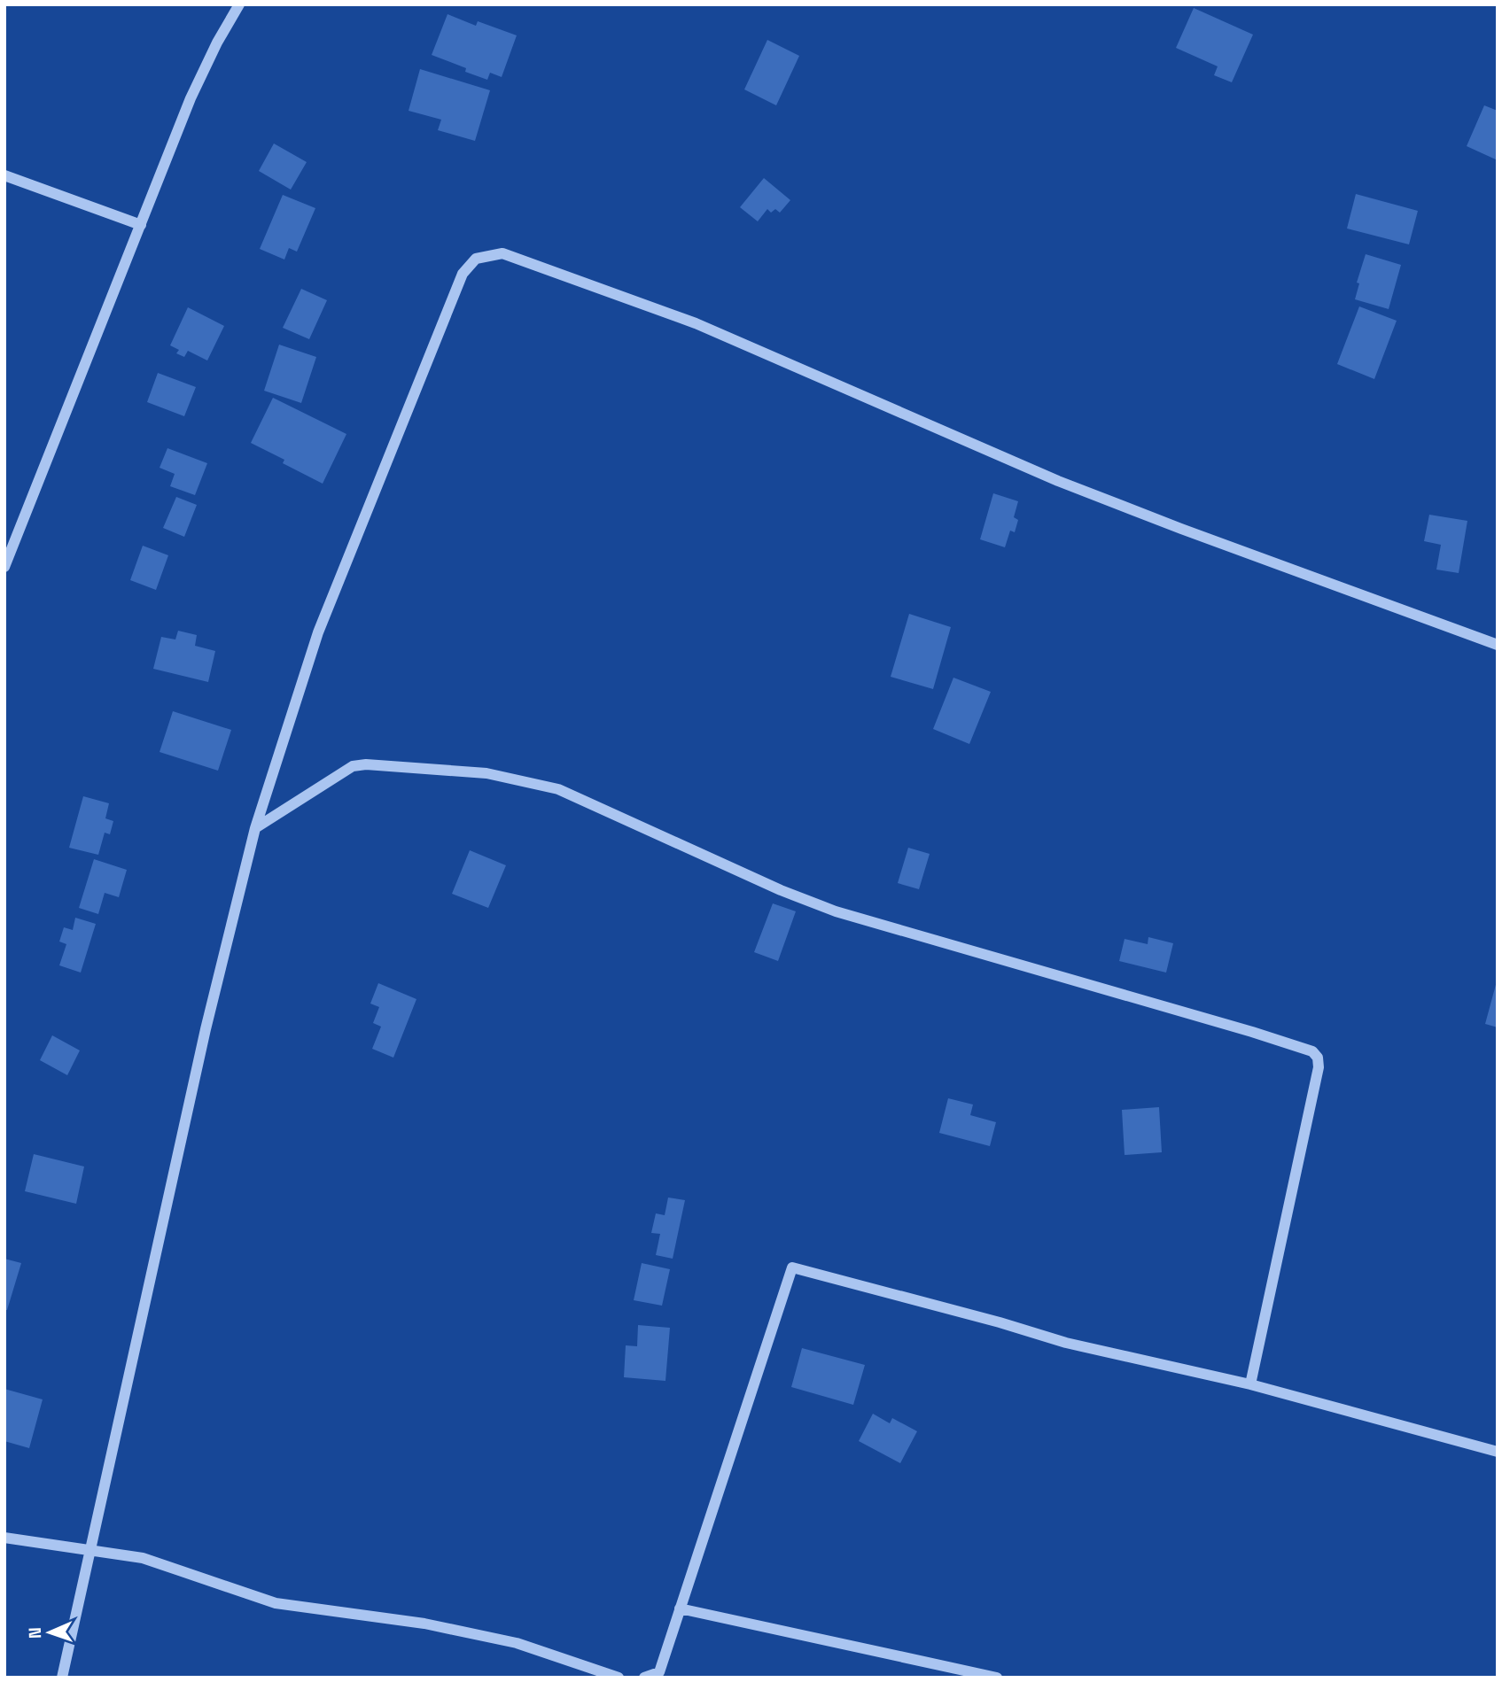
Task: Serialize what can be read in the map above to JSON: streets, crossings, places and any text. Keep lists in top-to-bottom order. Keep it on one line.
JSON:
{"north":"left"}
